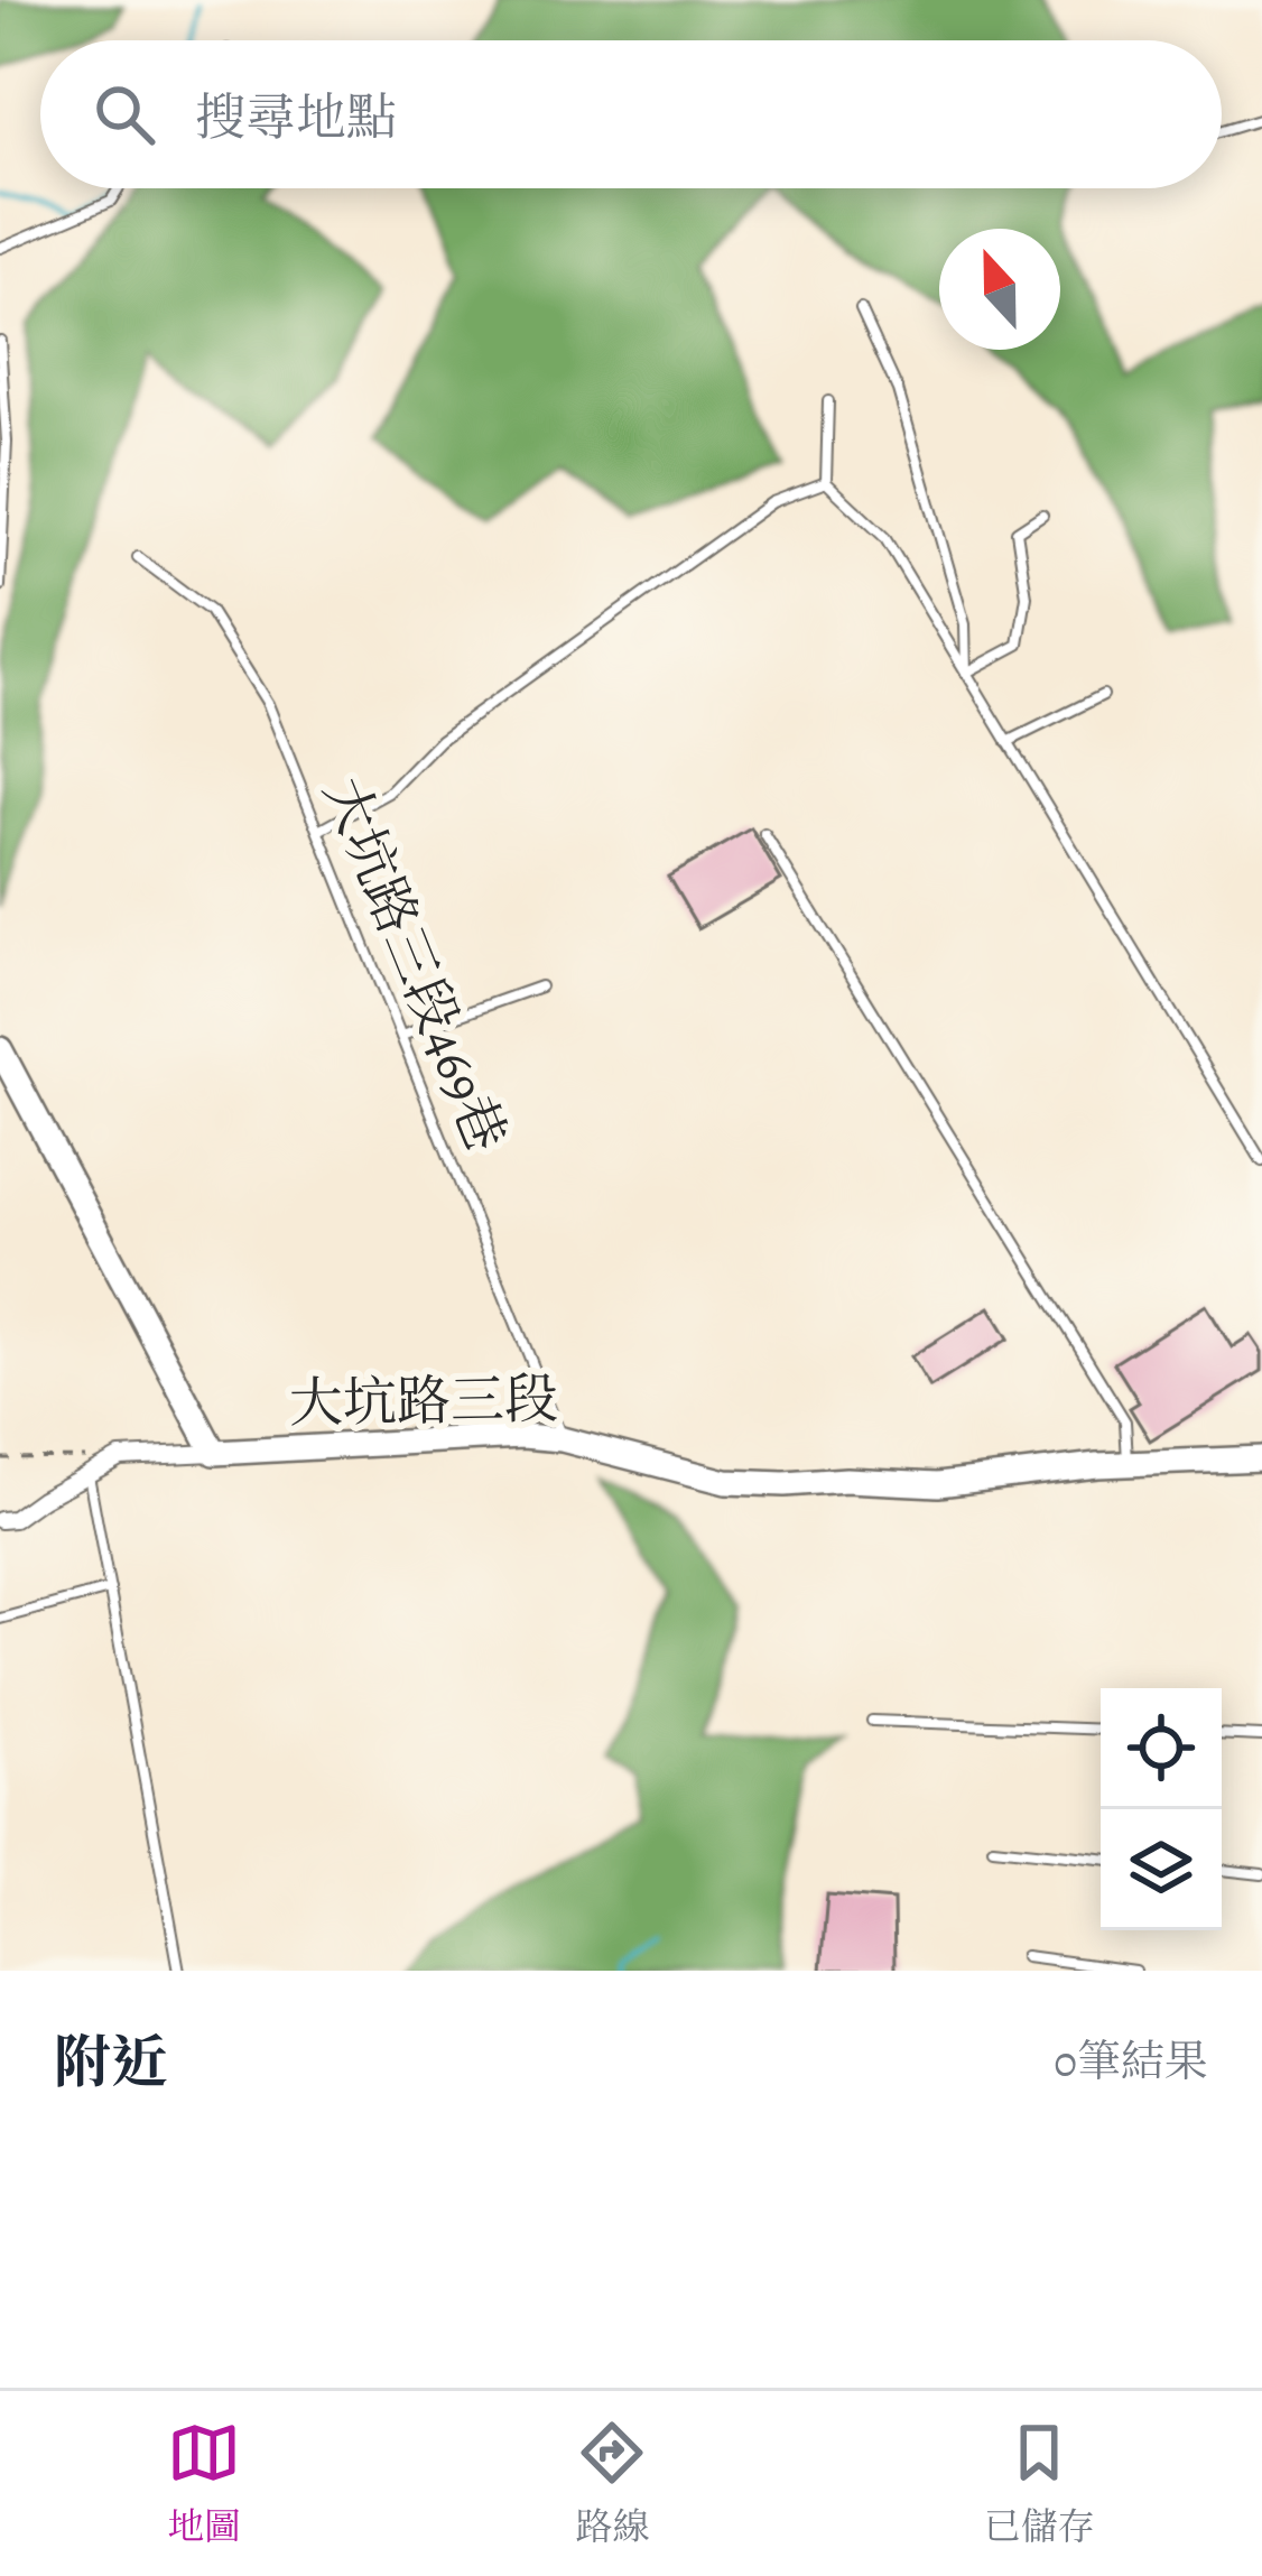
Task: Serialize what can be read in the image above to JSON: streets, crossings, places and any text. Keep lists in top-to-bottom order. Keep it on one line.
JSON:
{"streets":{"street":["大坑路三段"],"lane":["大坑路三段469巷"]},"crossings":[["大坑路三段469巷","大坑路三段"]],"north":"top","page":{"search":"搜尋地點","heading":["附近","0筆結果"],"nav":["地圖","路線","已儲存"]}}
